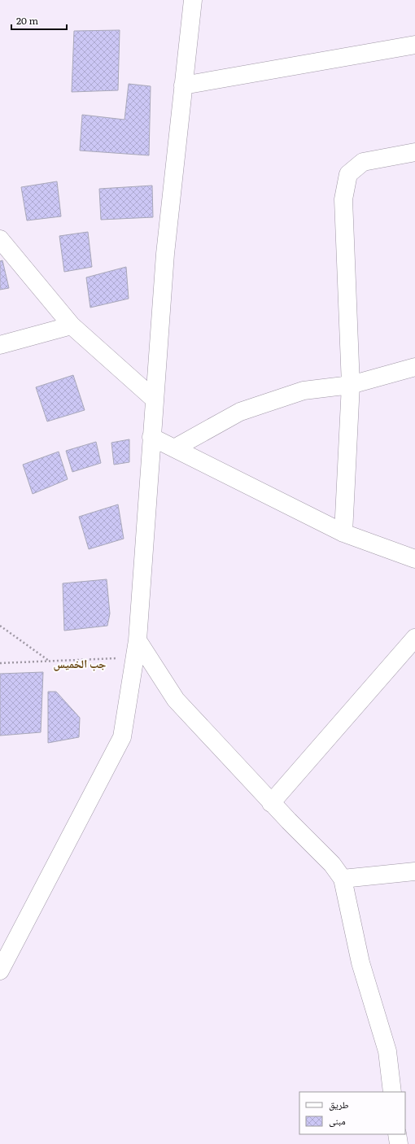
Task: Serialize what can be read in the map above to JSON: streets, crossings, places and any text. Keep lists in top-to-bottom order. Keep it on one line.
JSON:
{"districts":["جب الخميس"],"legend":["طريق","مبنى"],"scale_bar":"20 m"}
